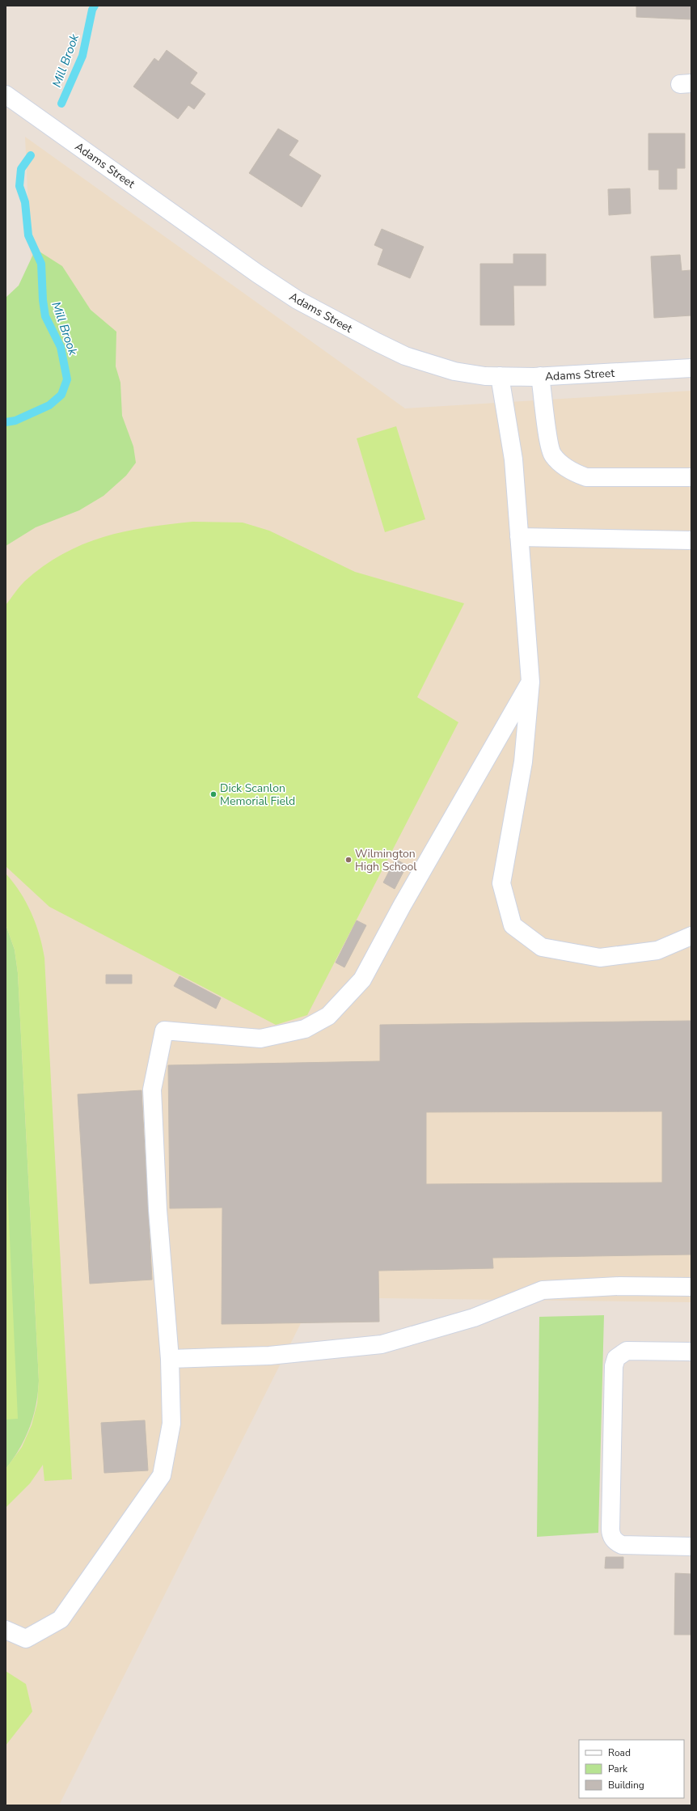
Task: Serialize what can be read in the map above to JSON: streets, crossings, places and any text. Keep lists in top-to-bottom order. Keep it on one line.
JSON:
{"streets":{"street":["Adams Street"]},"water":["Mill Brook"],"places":["Dick Scanlon Memorial Field","Wilmington High School"],"legend":["Road","Park","Building"]}
